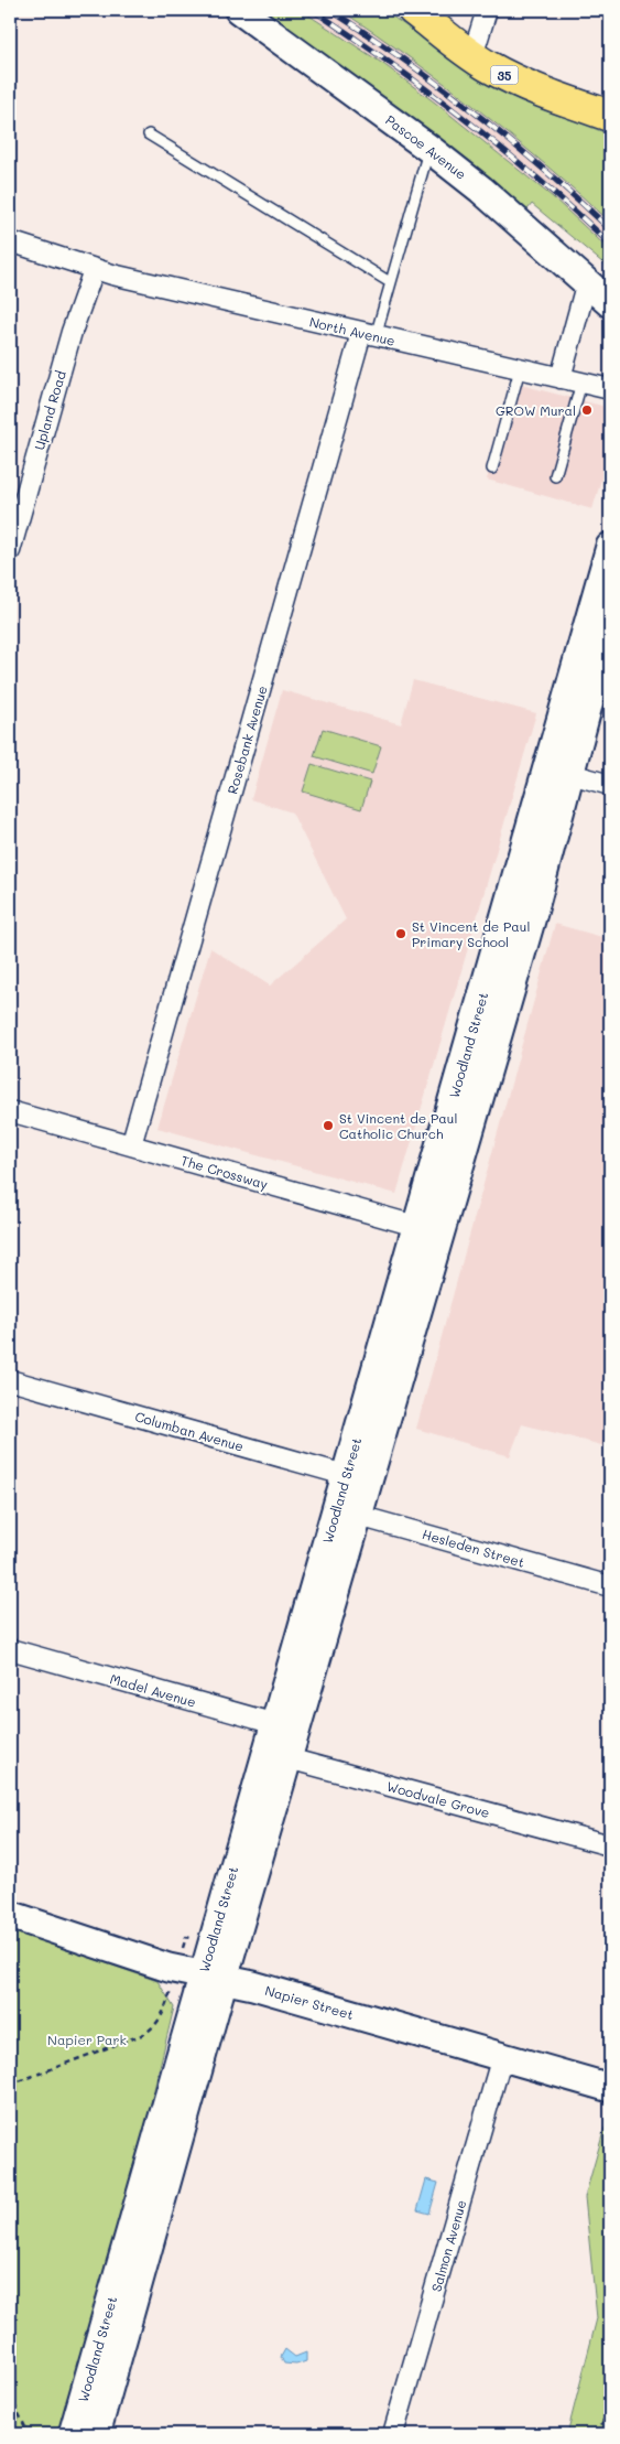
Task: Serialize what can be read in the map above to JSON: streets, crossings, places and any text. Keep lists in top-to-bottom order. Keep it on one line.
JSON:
{"streets":{"main road":["35","Pascoe Avenue","Woodland Street","Napier Street"],"street":["North Avenue","Upland Road","Rosebank Avenue","The Crossway","Columban Avenue","Hesleden Street","Madel Avenue","Woodvale Grove","Salmon Avenue"]},"crossings":[["North Avenue","Upland Road"],["North Avenue","Rosebank Avenue"],["Rosebank Avenue","The Crossway"],["Woodland Street","The Crossway"],["Woodland Street","Columban Avenue"],["Woodland Street","Hesleden Street"],["Woodland Street","Madel Avenue"],["Woodland Street","Woodvale Grove"],["Woodland Street","Napier Street"],["Napier Street","Salmon Avenue"]],"parks":["Napier Park"],"places":["GROW Mural","St Vincent de Paul Primary School","St Vincent de Paul Catholic Church"]}
